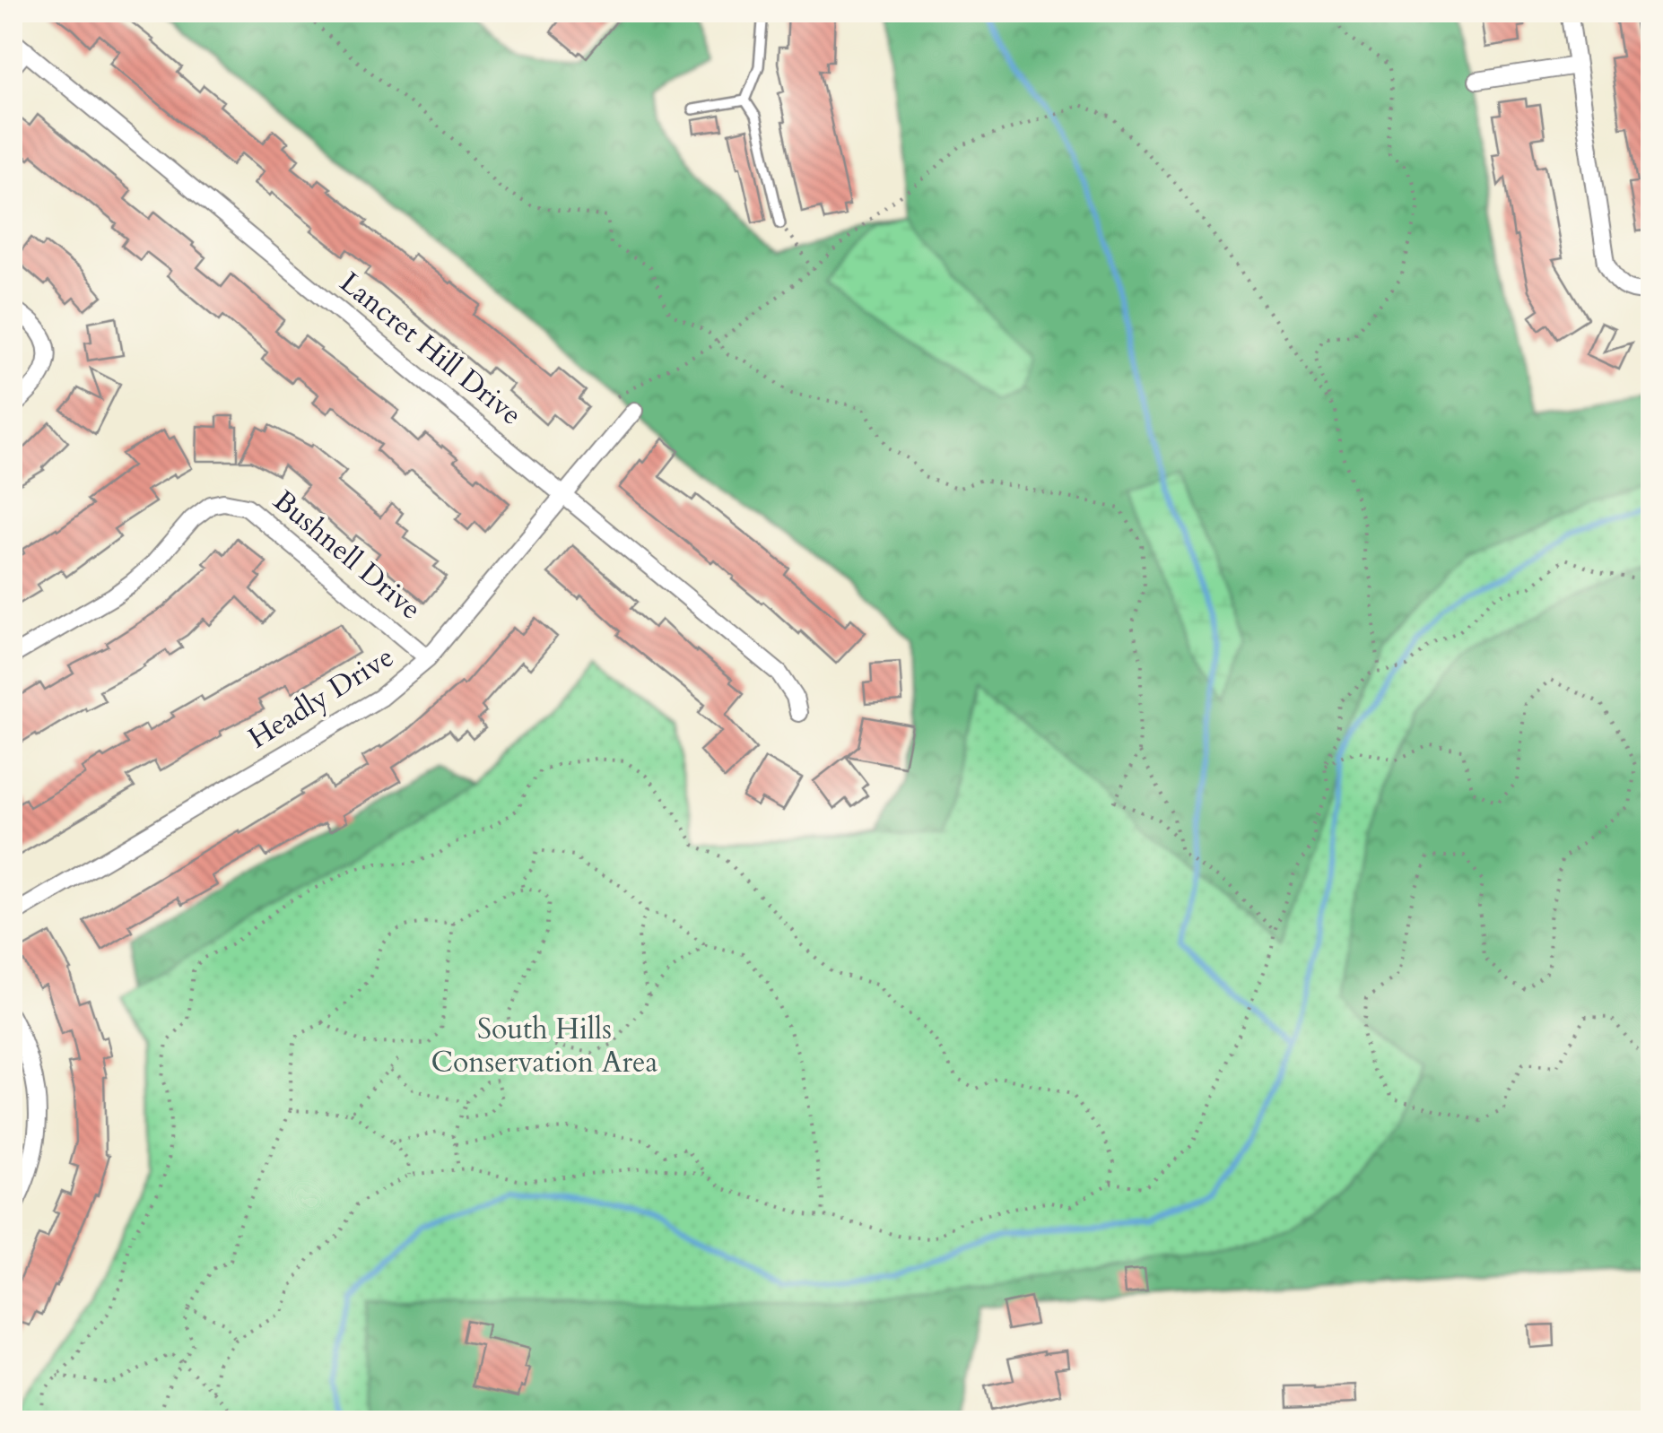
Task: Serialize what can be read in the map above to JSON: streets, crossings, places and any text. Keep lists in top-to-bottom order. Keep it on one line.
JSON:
{"streets":{"street":["Lancret Hill Drive","Bushnell Drive","Headly Drive"]},"crossings":[["Lancret Hill Drive","Headly Drive"],["Bushnell Drive","Headly Drive"]],"parks":["South Hills Conservation Area"]}
